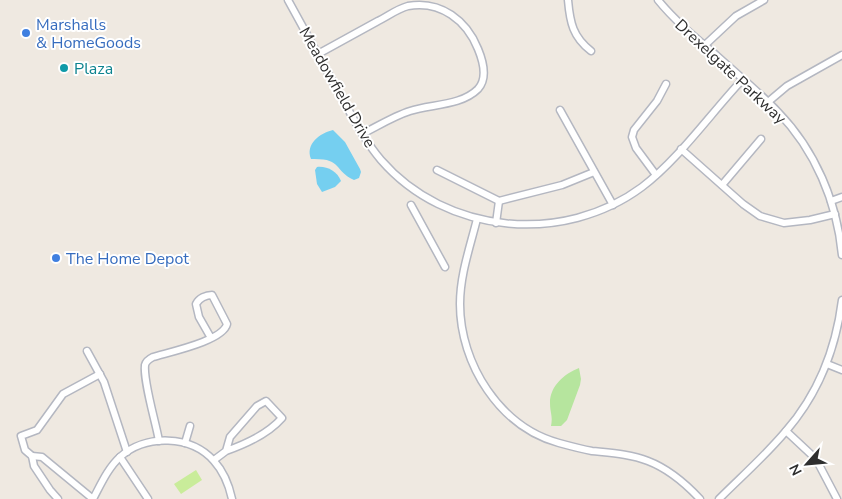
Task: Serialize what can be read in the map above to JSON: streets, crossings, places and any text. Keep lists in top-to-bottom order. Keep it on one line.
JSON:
{"streets":{"street":["Drexelgate Parkway","Meadowfield Drive"]},"crossings":[["Drexelgate Parkway","Meadowfield Drive"]],"places":["Marshalls & HomeGoods","Plaza","The Home Depot"],"north":"bottom left"}
